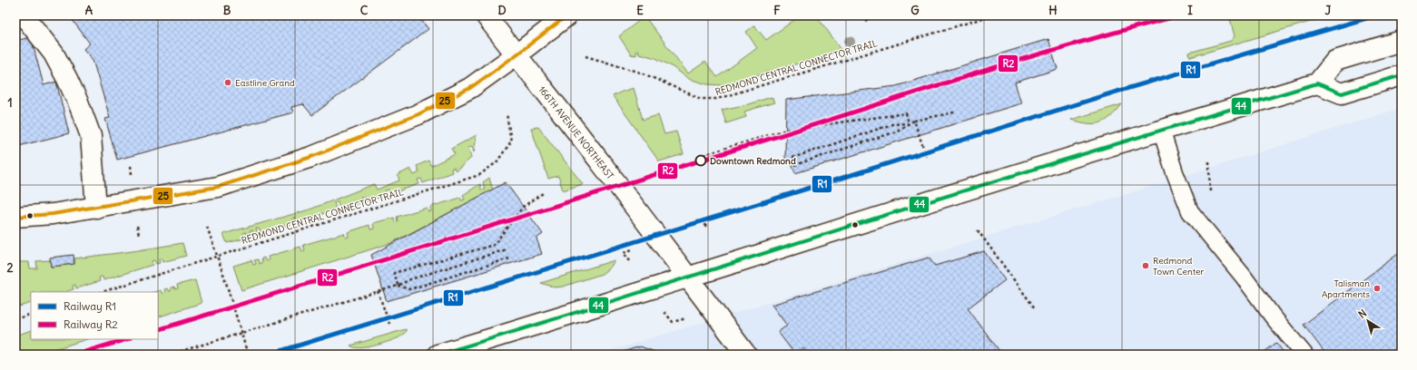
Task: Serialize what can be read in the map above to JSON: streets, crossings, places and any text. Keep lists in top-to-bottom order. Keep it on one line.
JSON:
{"streets":{"street":["166TH AVENUE NORTHEAST"],"path":["REDMOND CENTRAL CONNECTOR TRAIL"]},"places":["Eastline Grand","Downtown Redmond","Redmond Town Center","Talisman Apartments"],"lines":["rail line R1","rail line R2","transit line 25","transit line 44"],"legend":["Railway R1","Railway R2"],"north":"top left","grid":{"columns":["A","B","C","D","E","F","G","H","I","J"],"rows":["1","2"]}}
